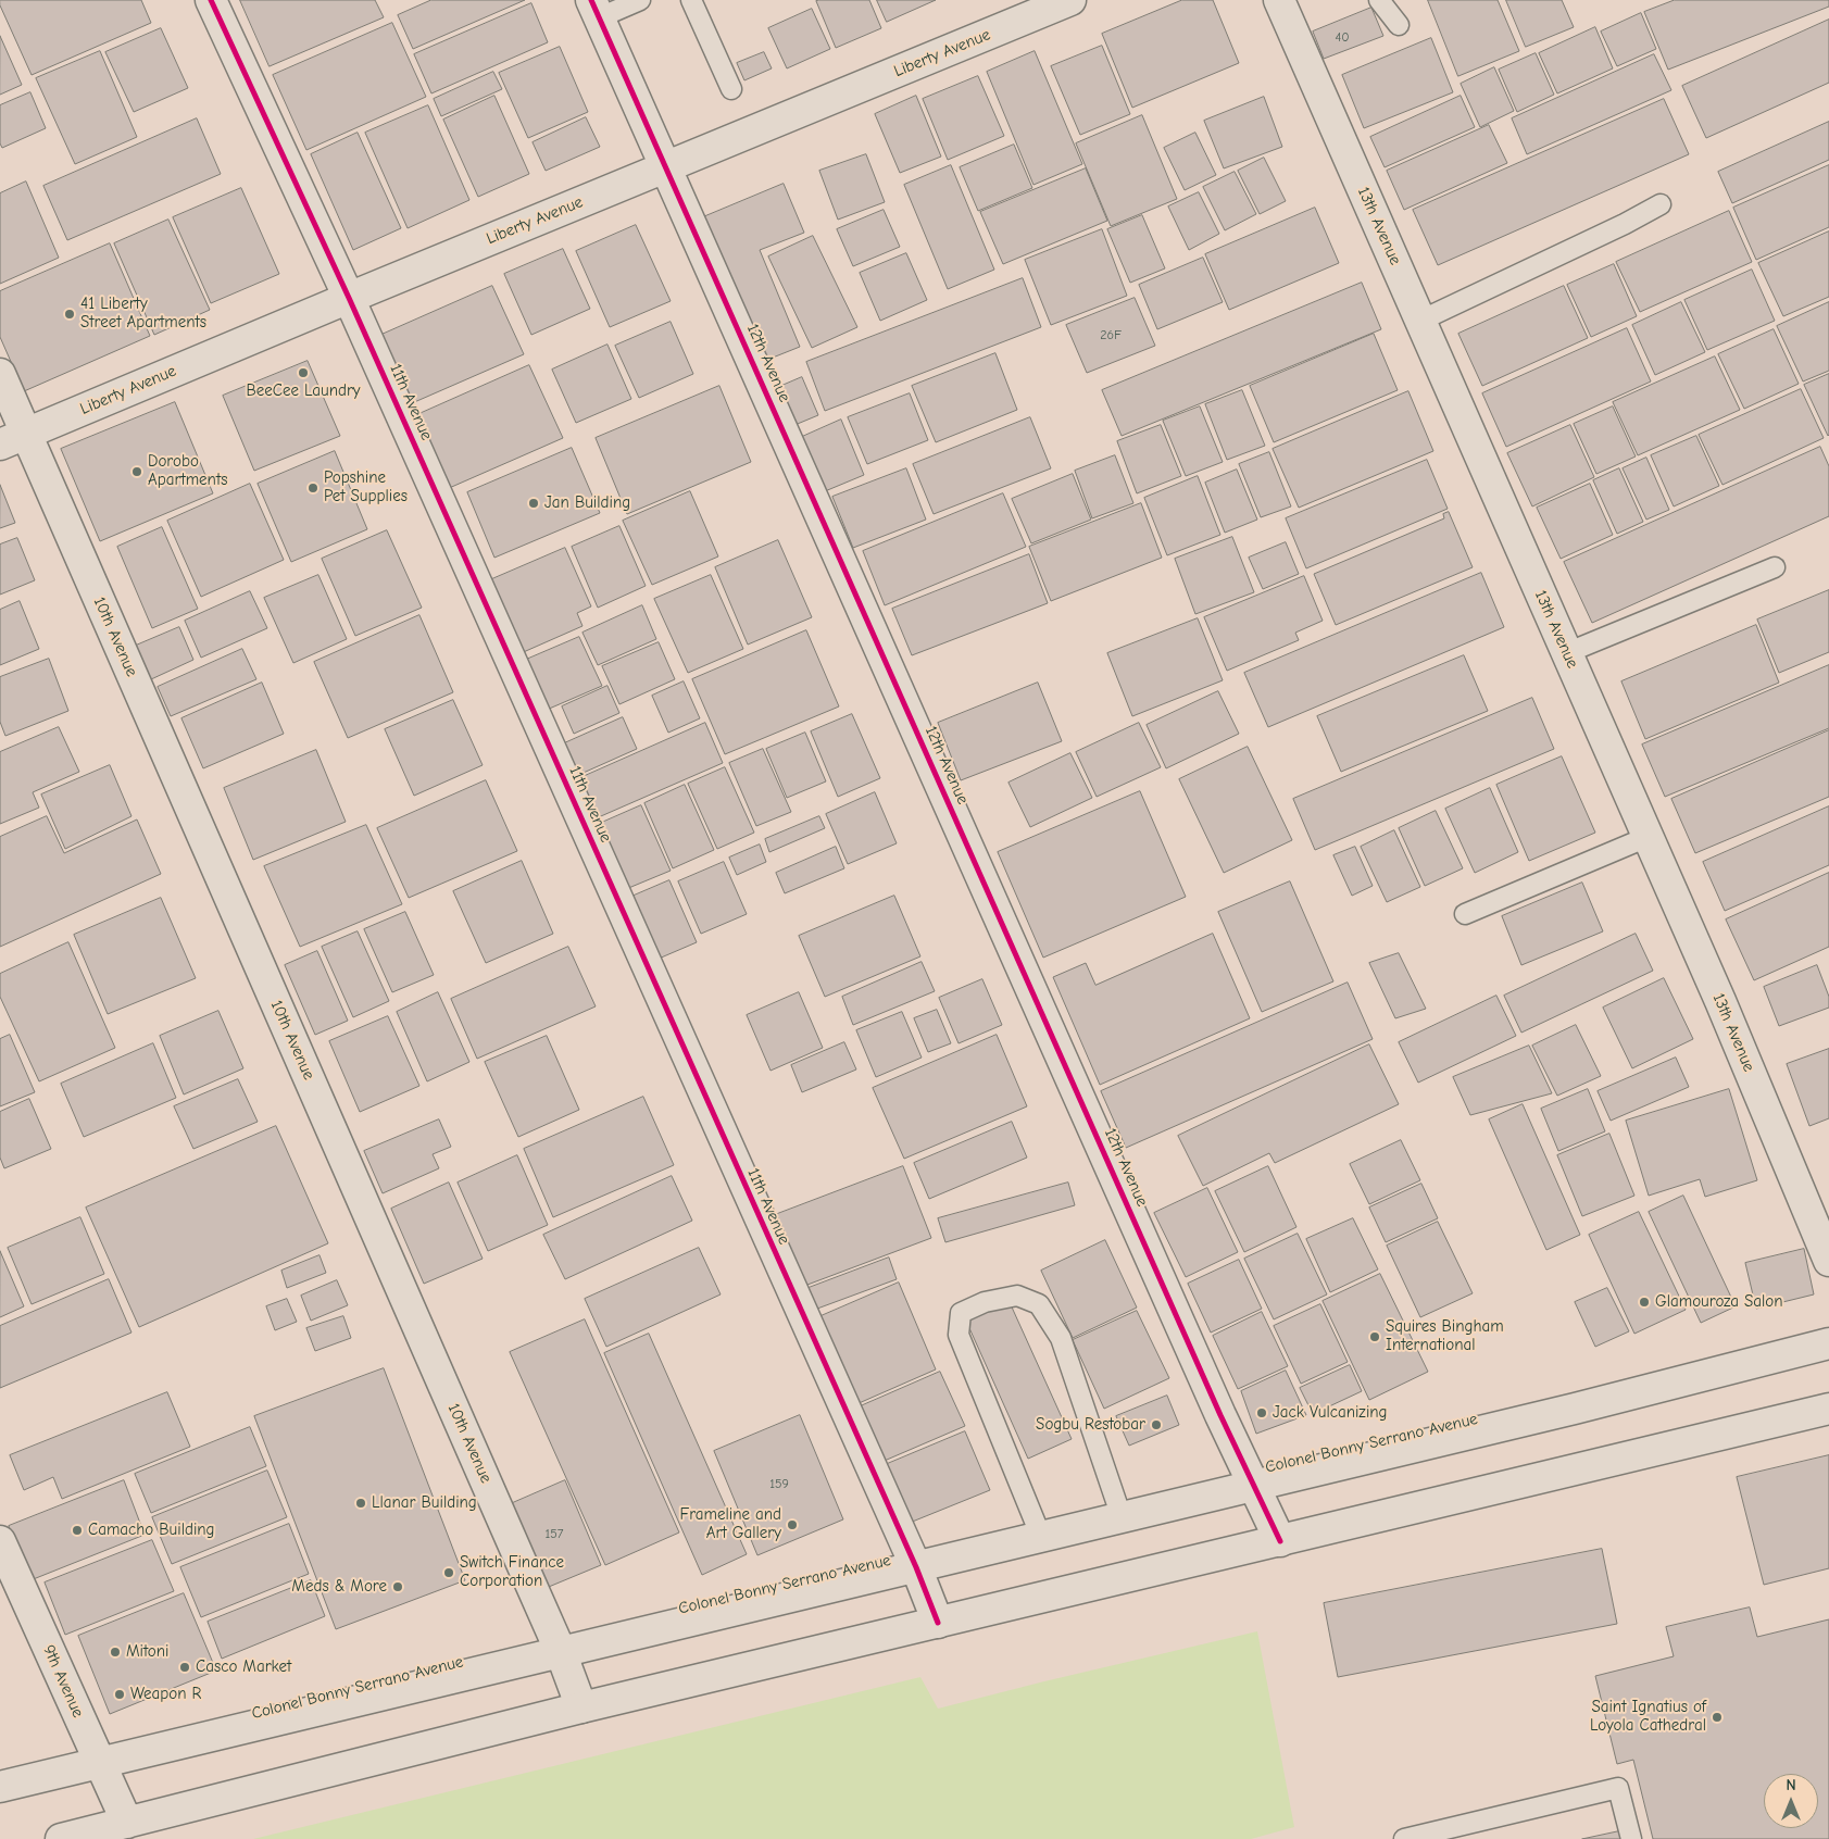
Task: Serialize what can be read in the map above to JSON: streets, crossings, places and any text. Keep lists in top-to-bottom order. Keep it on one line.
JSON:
{"streets":{"street":["Liberty Avenue","13th Avenue","12th Avenue","11th Avenue","10th Avenue","Colonel Bonny Serrano Avenue","9th Avenue"]},"crossings":[["Liberty Avenue","12th Avenue"],["Liberty Avenue","11th Avenue"],["Liberty Avenue","10th Avenue"],["12th Avenue","Colonel Bonny Serrano Avenue"],["11th Avenue","Colonel Bonny Serrano Avenue"],["10th Avenue","Colonel Bonny Serrano Avenue"],["Colonel Bonny Serrano Avenue","9th Avenue"]],"places":["41 Liberty Street Apartments","BeeCee Laundry","Dorobo Apartments","Popshine Pet Supplies","Jan Building","Glamouroza Salon","Squires Bingham International","Jack Vulcanizing","Sogbu Restobar","Llanar Building","Frameline and Art Gallery","Camacho Building","Switch Finance Corporation","Meds & More","Mitoni","Casco Market","Weapon R","Saint Ignatius of Loyola Cathedral"],"house_numbers":["40","26F","159","157"],"north":"top"}
